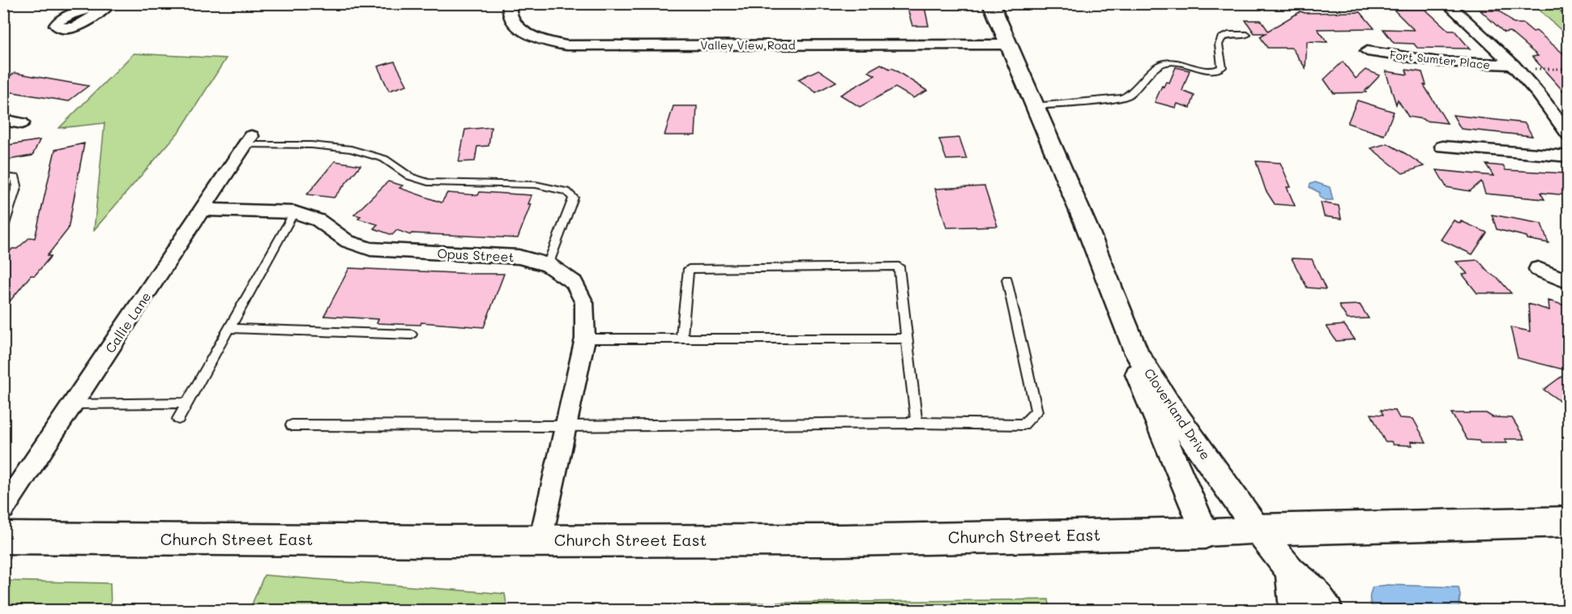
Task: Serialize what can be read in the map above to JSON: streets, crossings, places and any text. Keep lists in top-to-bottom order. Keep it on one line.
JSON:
{"streets":{"main road":["Church Street East"],"street":["Valley View Road","Fort Sumter Place","Opus Street","Callie Lane","Cloverland Drive"]},"crossings":[["Valley View Road","Cloverland Drive"],["Opus Street","Callie Lane"],["Opus Street","Church Street East"],["Cloverland Drive","Church Street East"]]}
